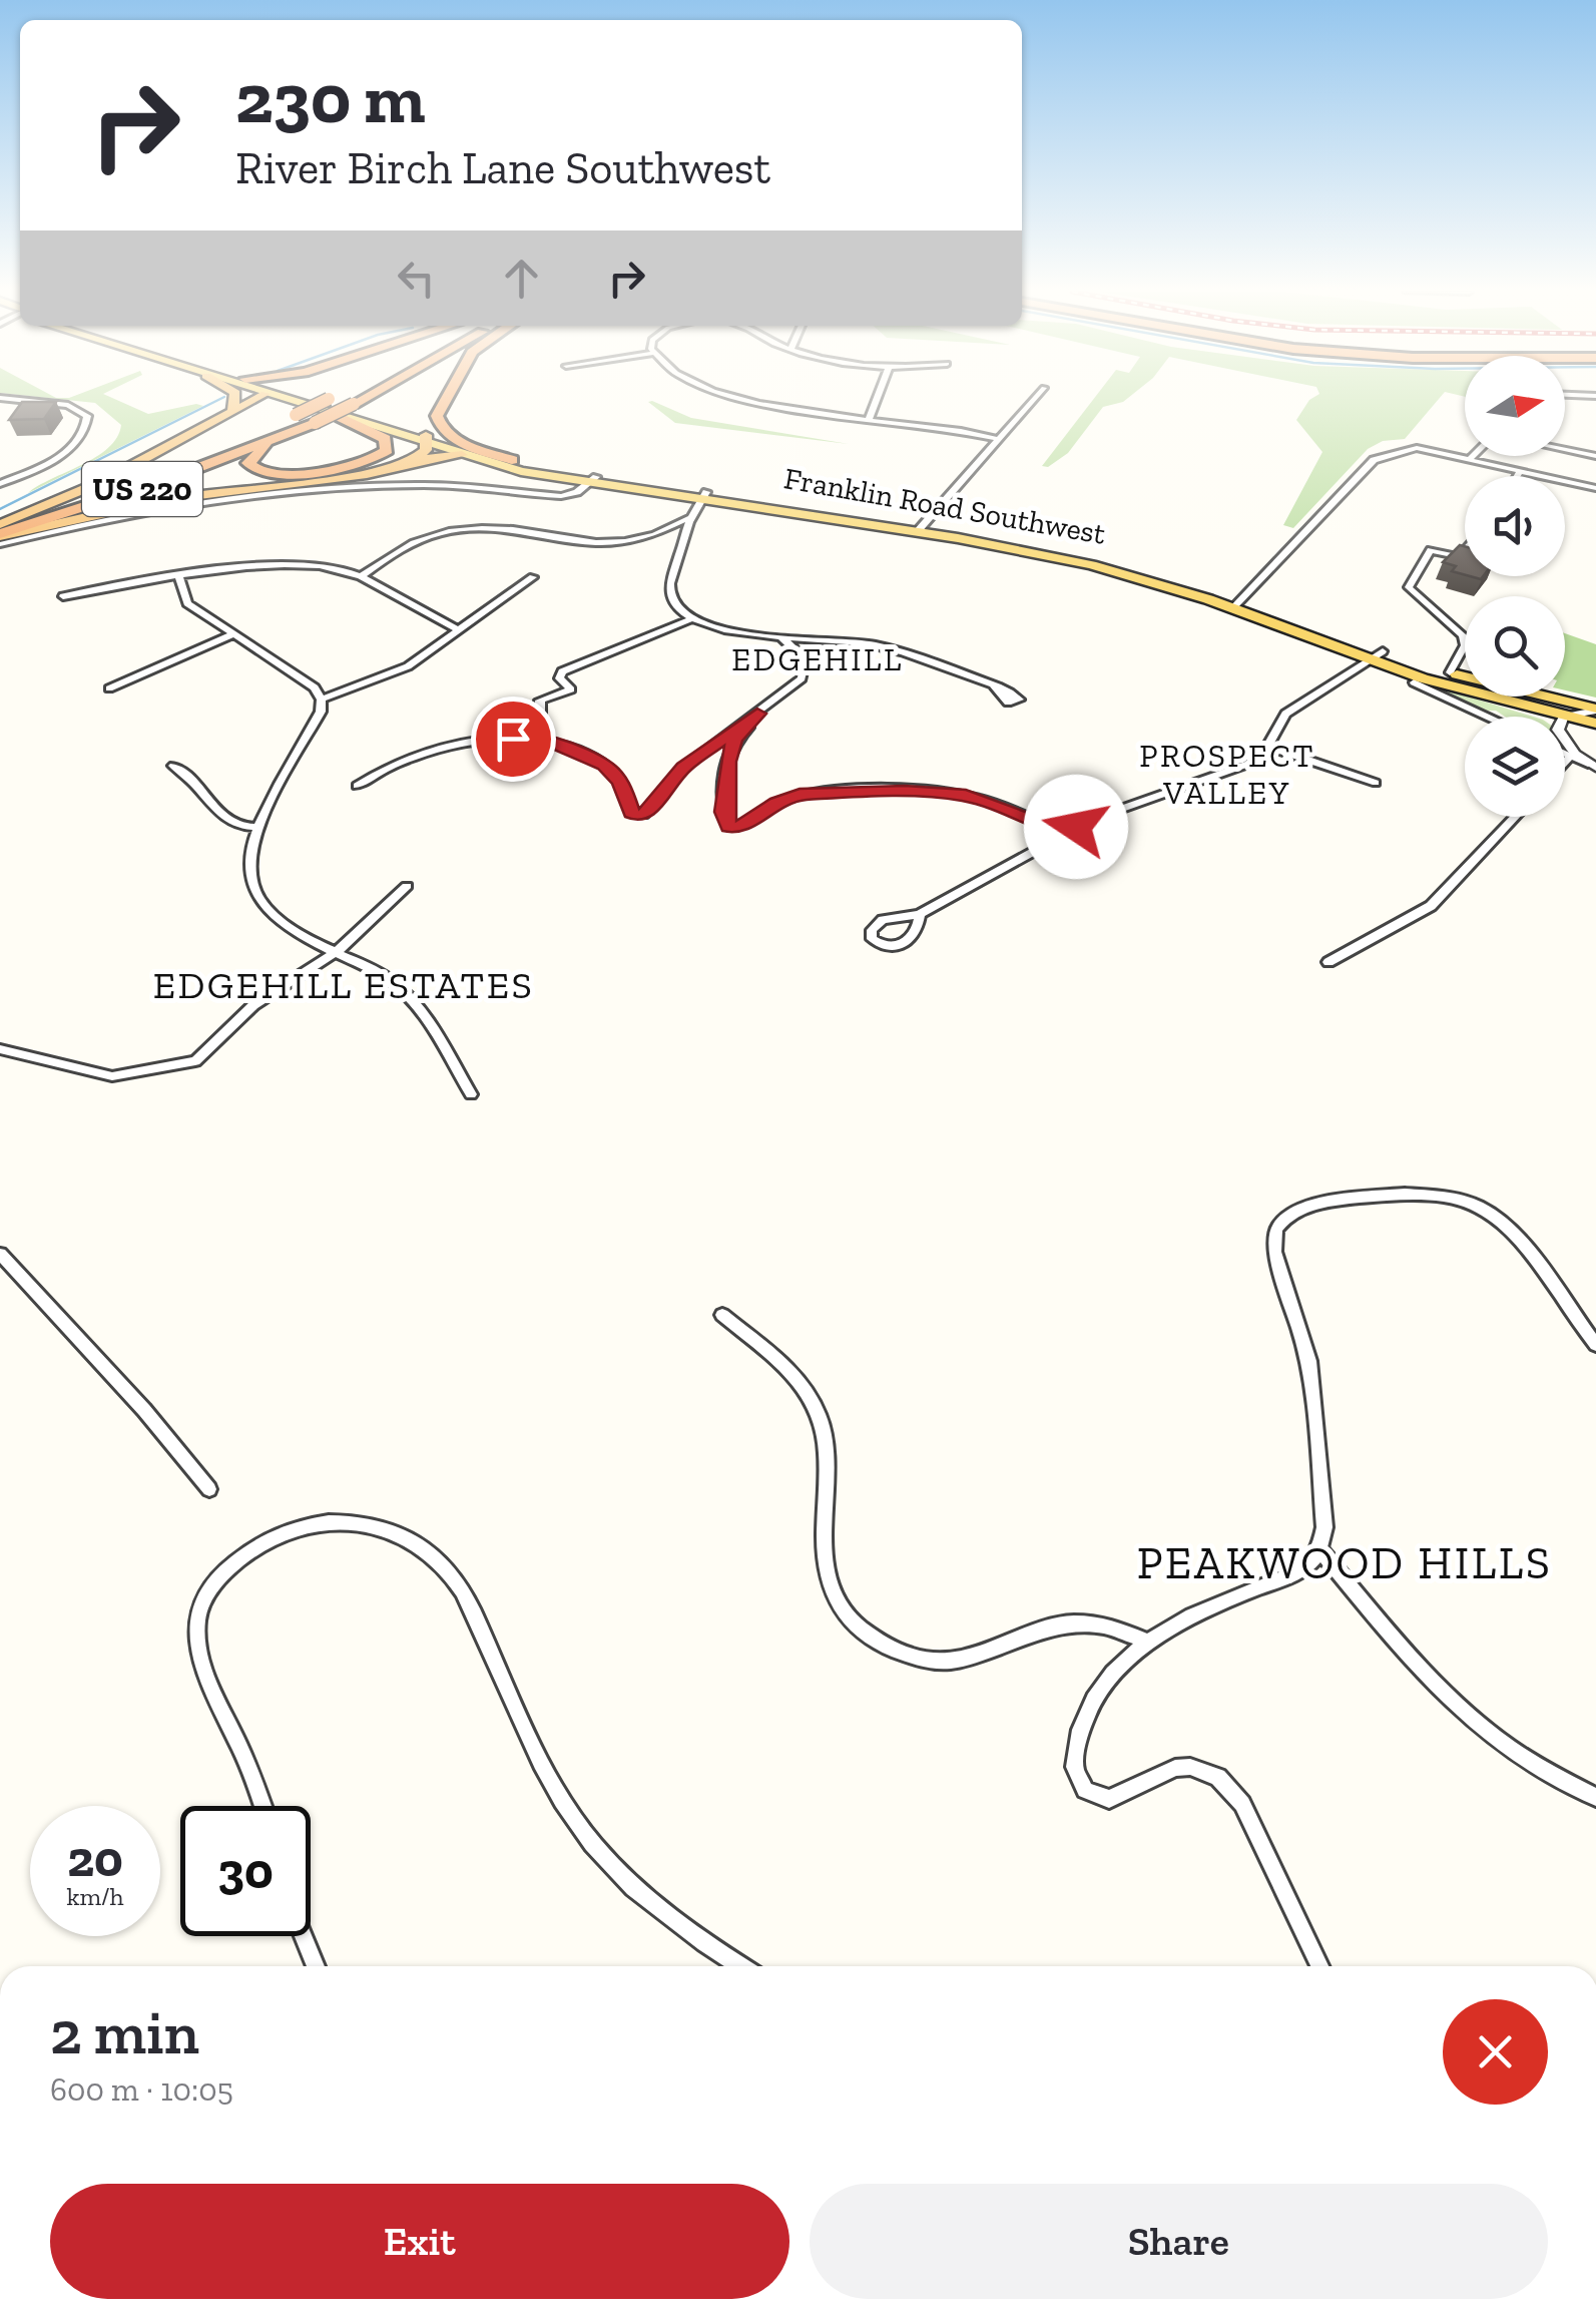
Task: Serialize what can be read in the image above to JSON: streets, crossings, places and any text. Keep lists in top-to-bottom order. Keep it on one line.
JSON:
{"streets":{"highway":["US 220"],"main road":["Franklin Road Southwest"]},"districts":["EDGEHILL","PROSPECT VALLEY","EDGEHILL ESTATES","PEAKWOOD HILLS"],"north":"right","page":{"turn":["230 m","River Birch Lane Southwest"],"speed":"20 km/h","limit":"30","heading":["2 min","600 m · 10:05"],"buttons":["Exit","Share"]}}
